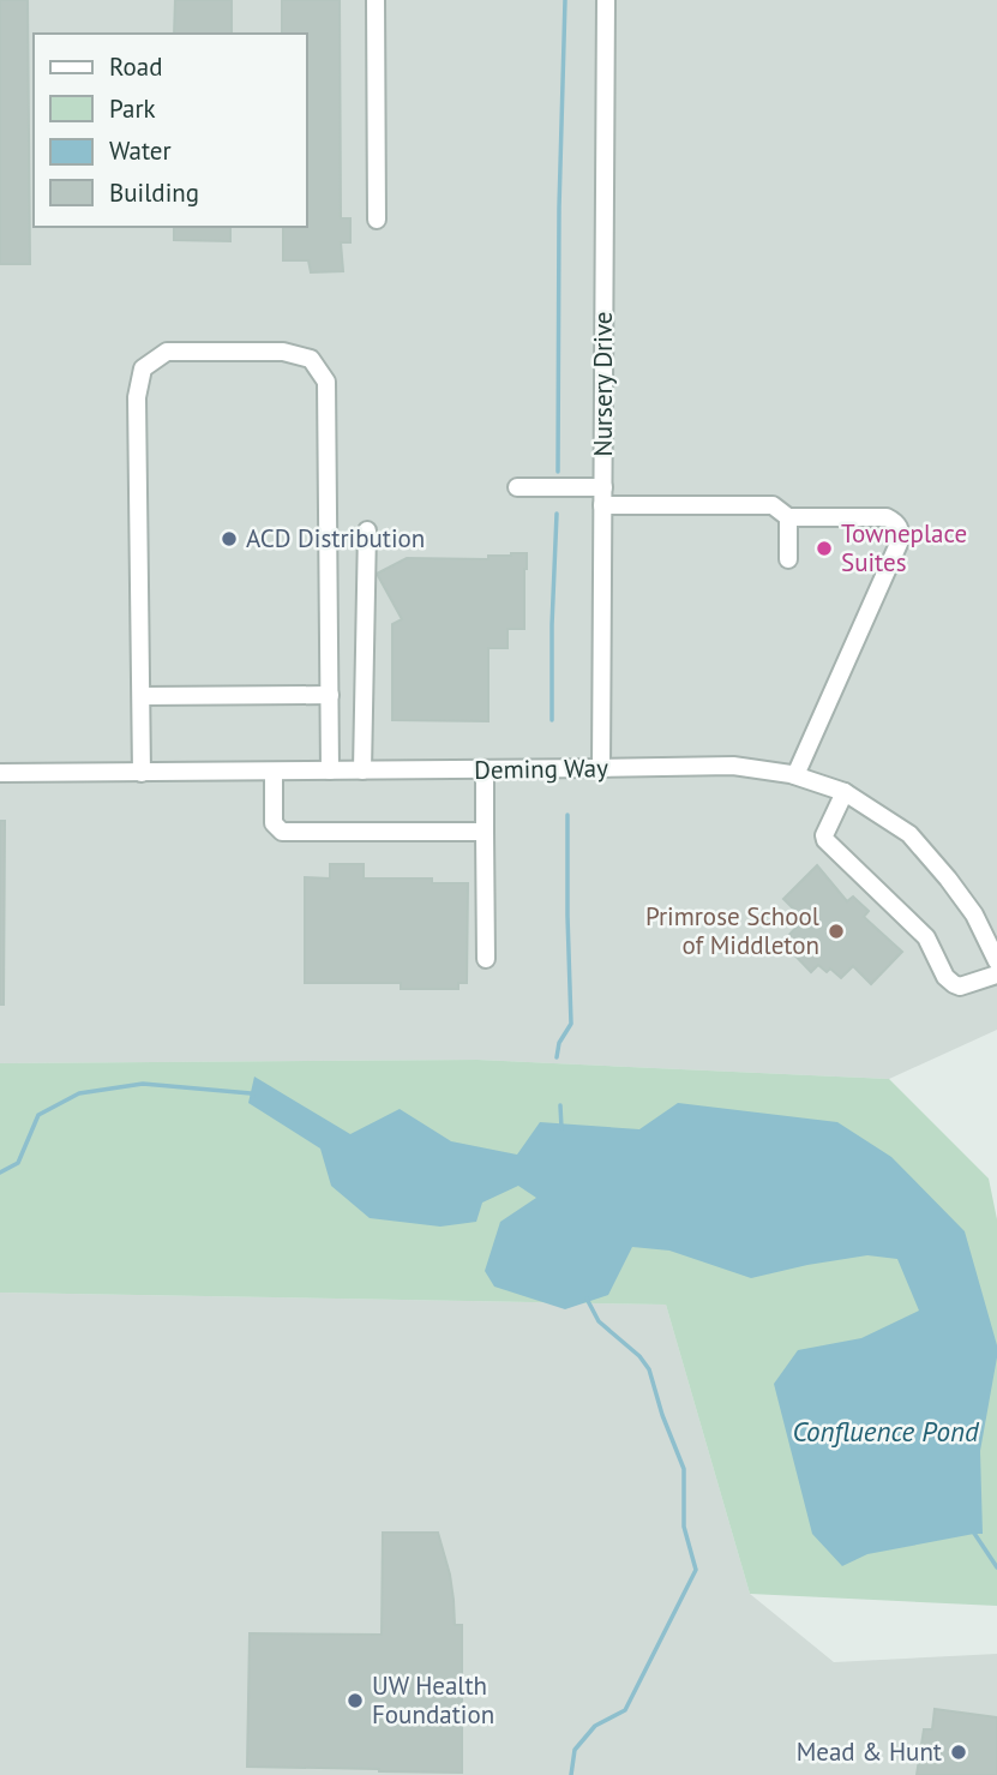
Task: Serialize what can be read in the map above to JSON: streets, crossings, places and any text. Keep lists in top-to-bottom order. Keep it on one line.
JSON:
{"streets":{"street":["Nursery Drive","Deming Way"]},"crossings":[["Nursery Drive","Deming Way"]],"water":["Confluence Pond"],"places":["ACD Distribution","Towneplace Suites","Primrose School of Middleton","UW Health Foundation","Mead & Hunt"],"legend":["Road","Park","Water","Building"]}
